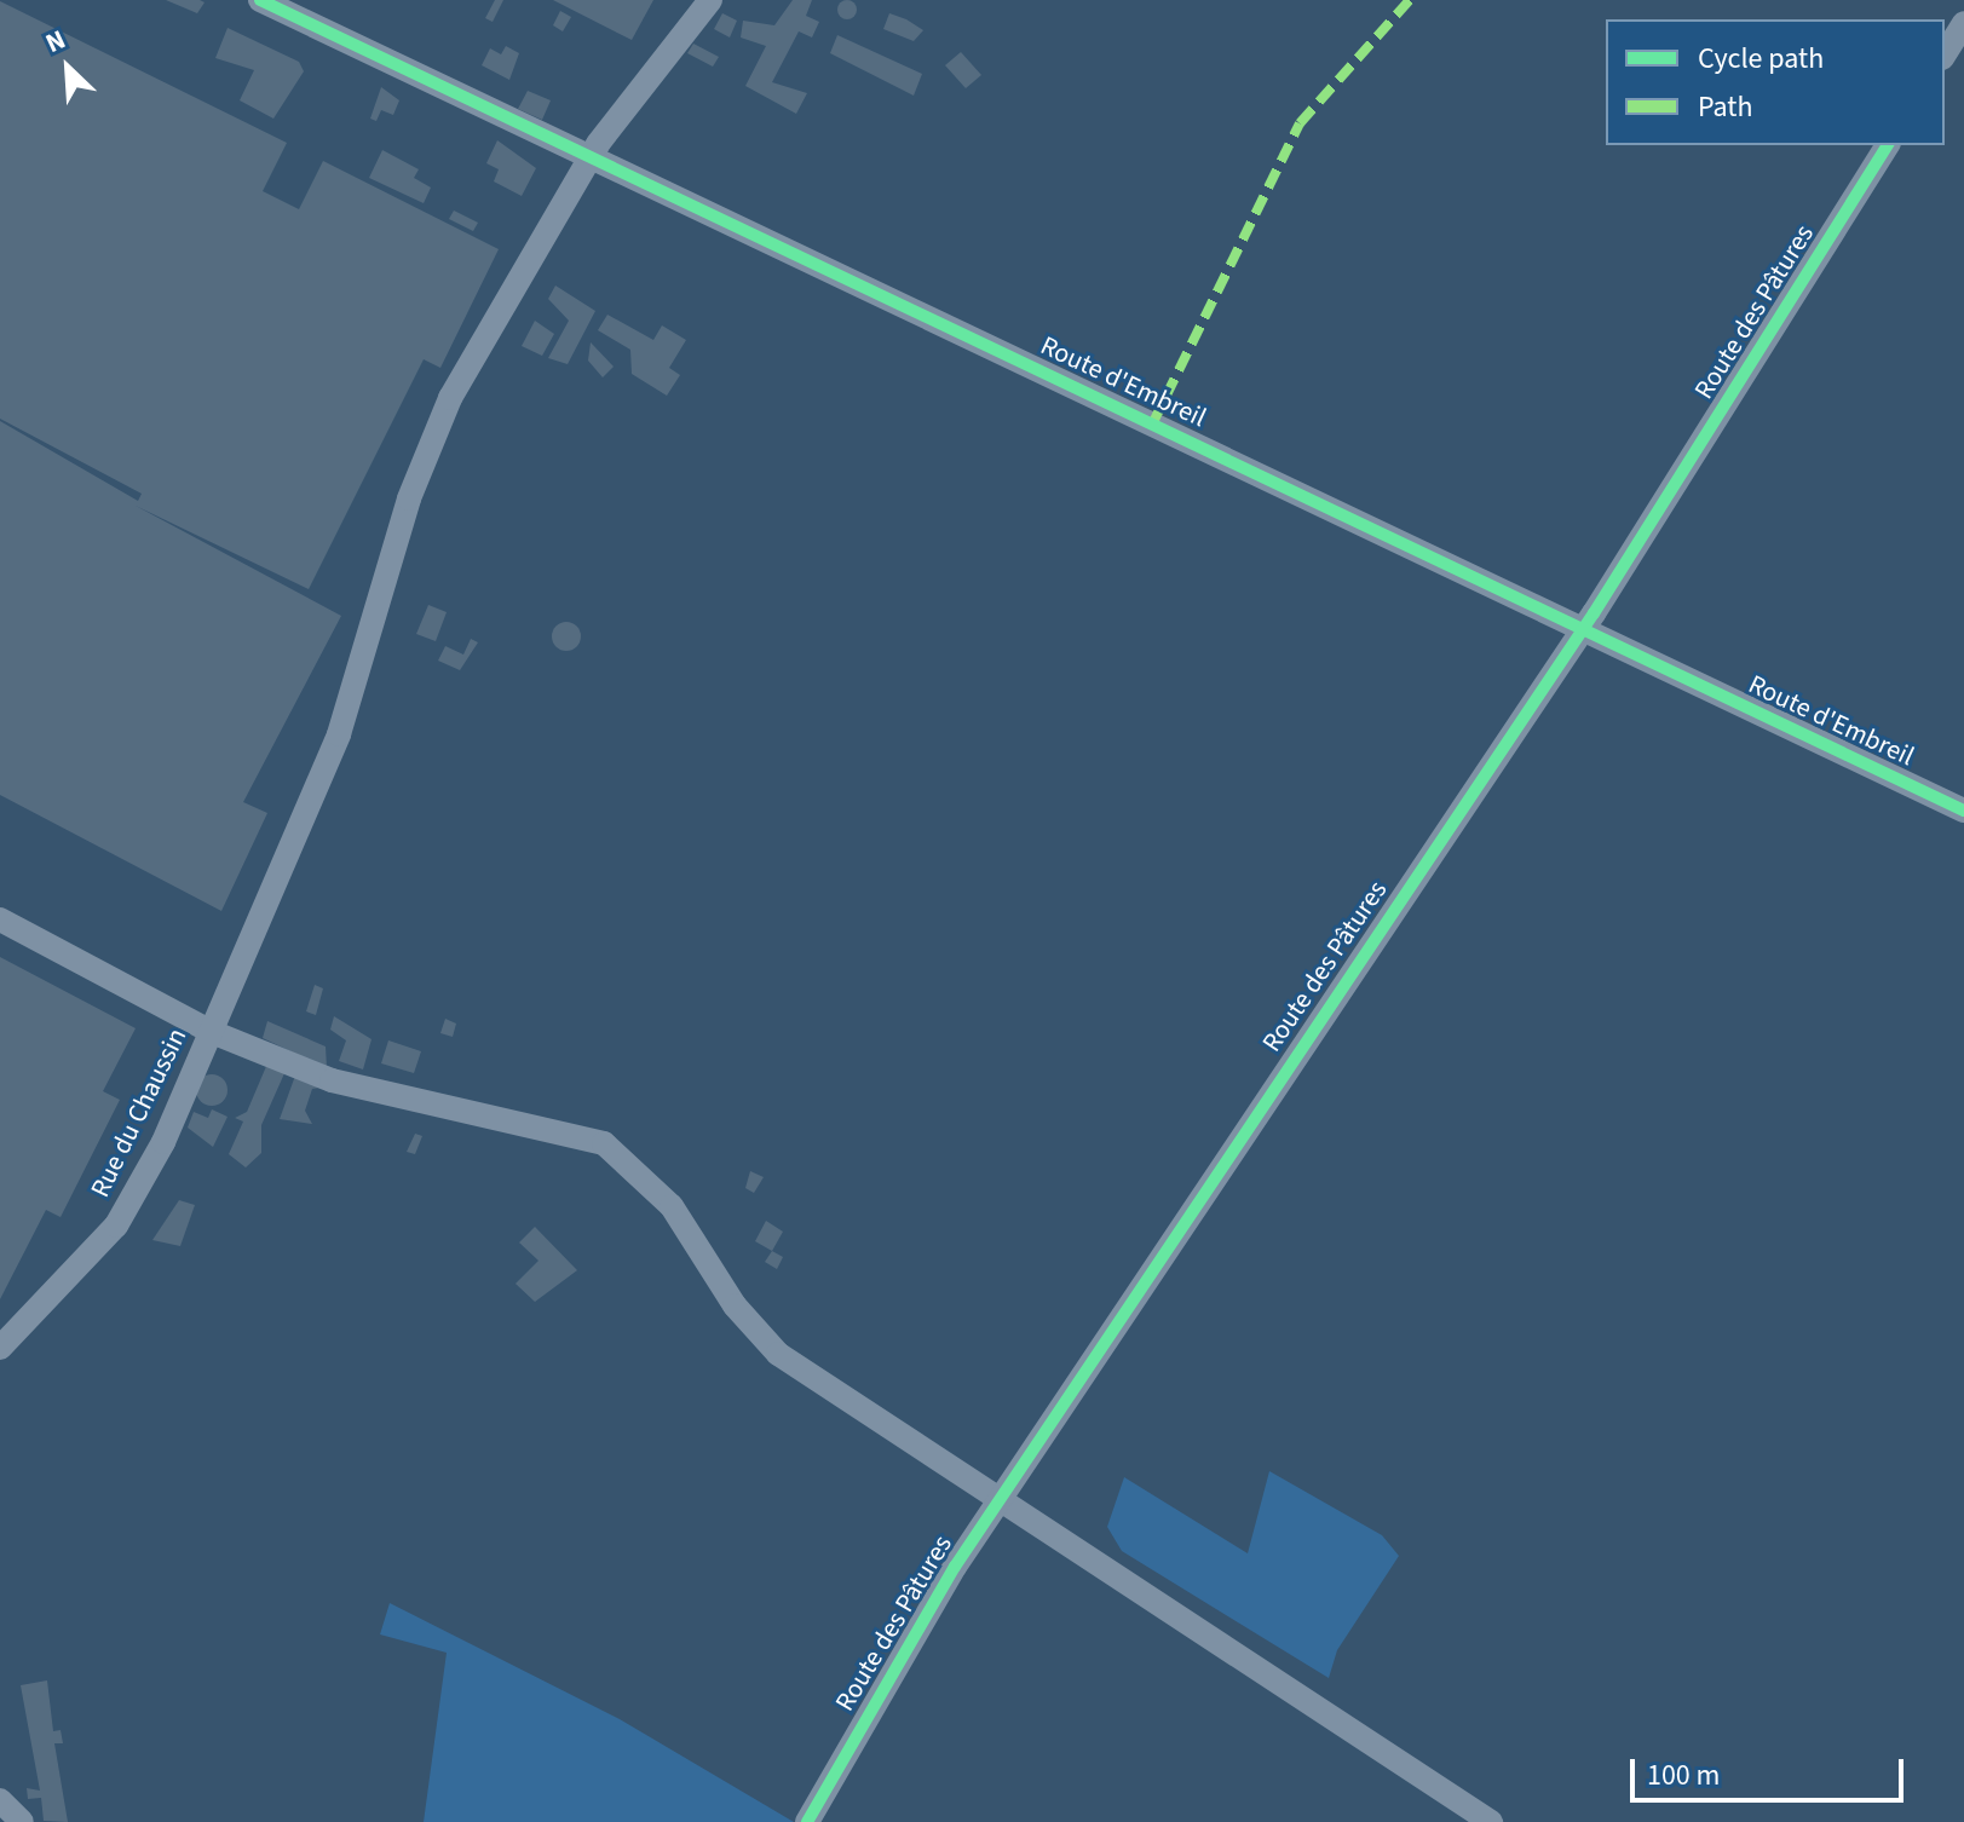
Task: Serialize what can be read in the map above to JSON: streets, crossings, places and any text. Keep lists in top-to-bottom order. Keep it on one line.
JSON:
{"streets":{"street":["Route des Pâtures","Route d'Embreil","Rue du Chaussin"]},"crossings":[["Route des Pâtures","Route d'Embreil"],["Route d'Embreil","Rue du Chaussin"]],"legend":["Cycle path","Path"],"scale_bar":"100 m","north":"top left"}
